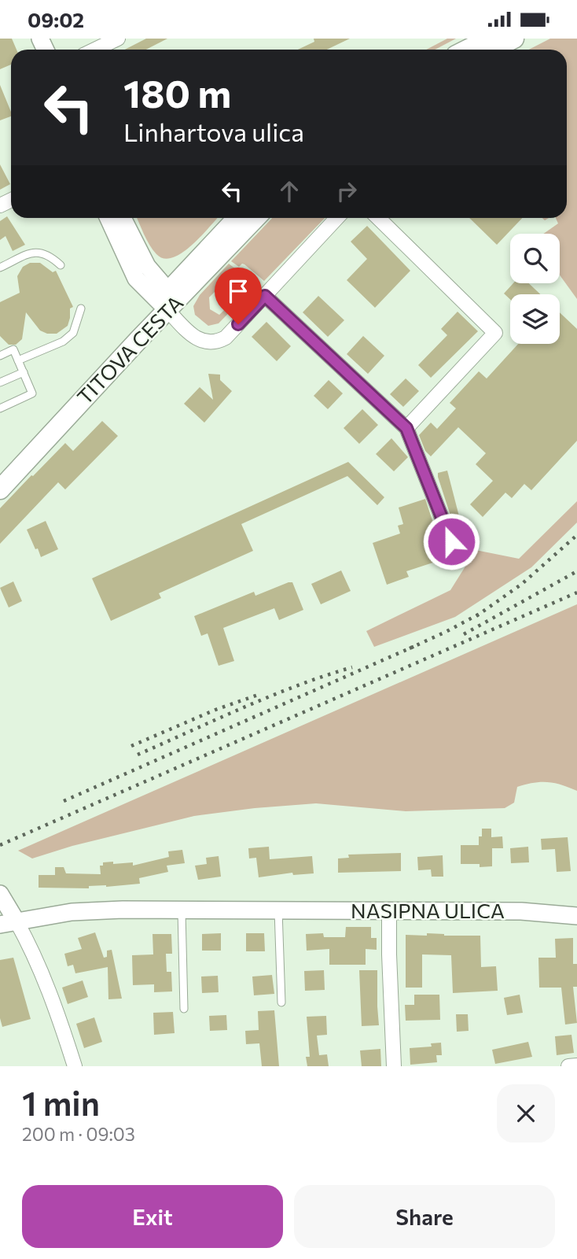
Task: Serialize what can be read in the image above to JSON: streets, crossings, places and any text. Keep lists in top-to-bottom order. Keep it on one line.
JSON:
{"streets":{"main road":["TITOVA CESTA"],"street":["NASIPNA ULICA"]},"page":{"status":"09:02","turn":["180 m","Linhartova ulica"],"heading":["1 min","200 m · 09:03"],"buttons":["Exit","Share"]}}
